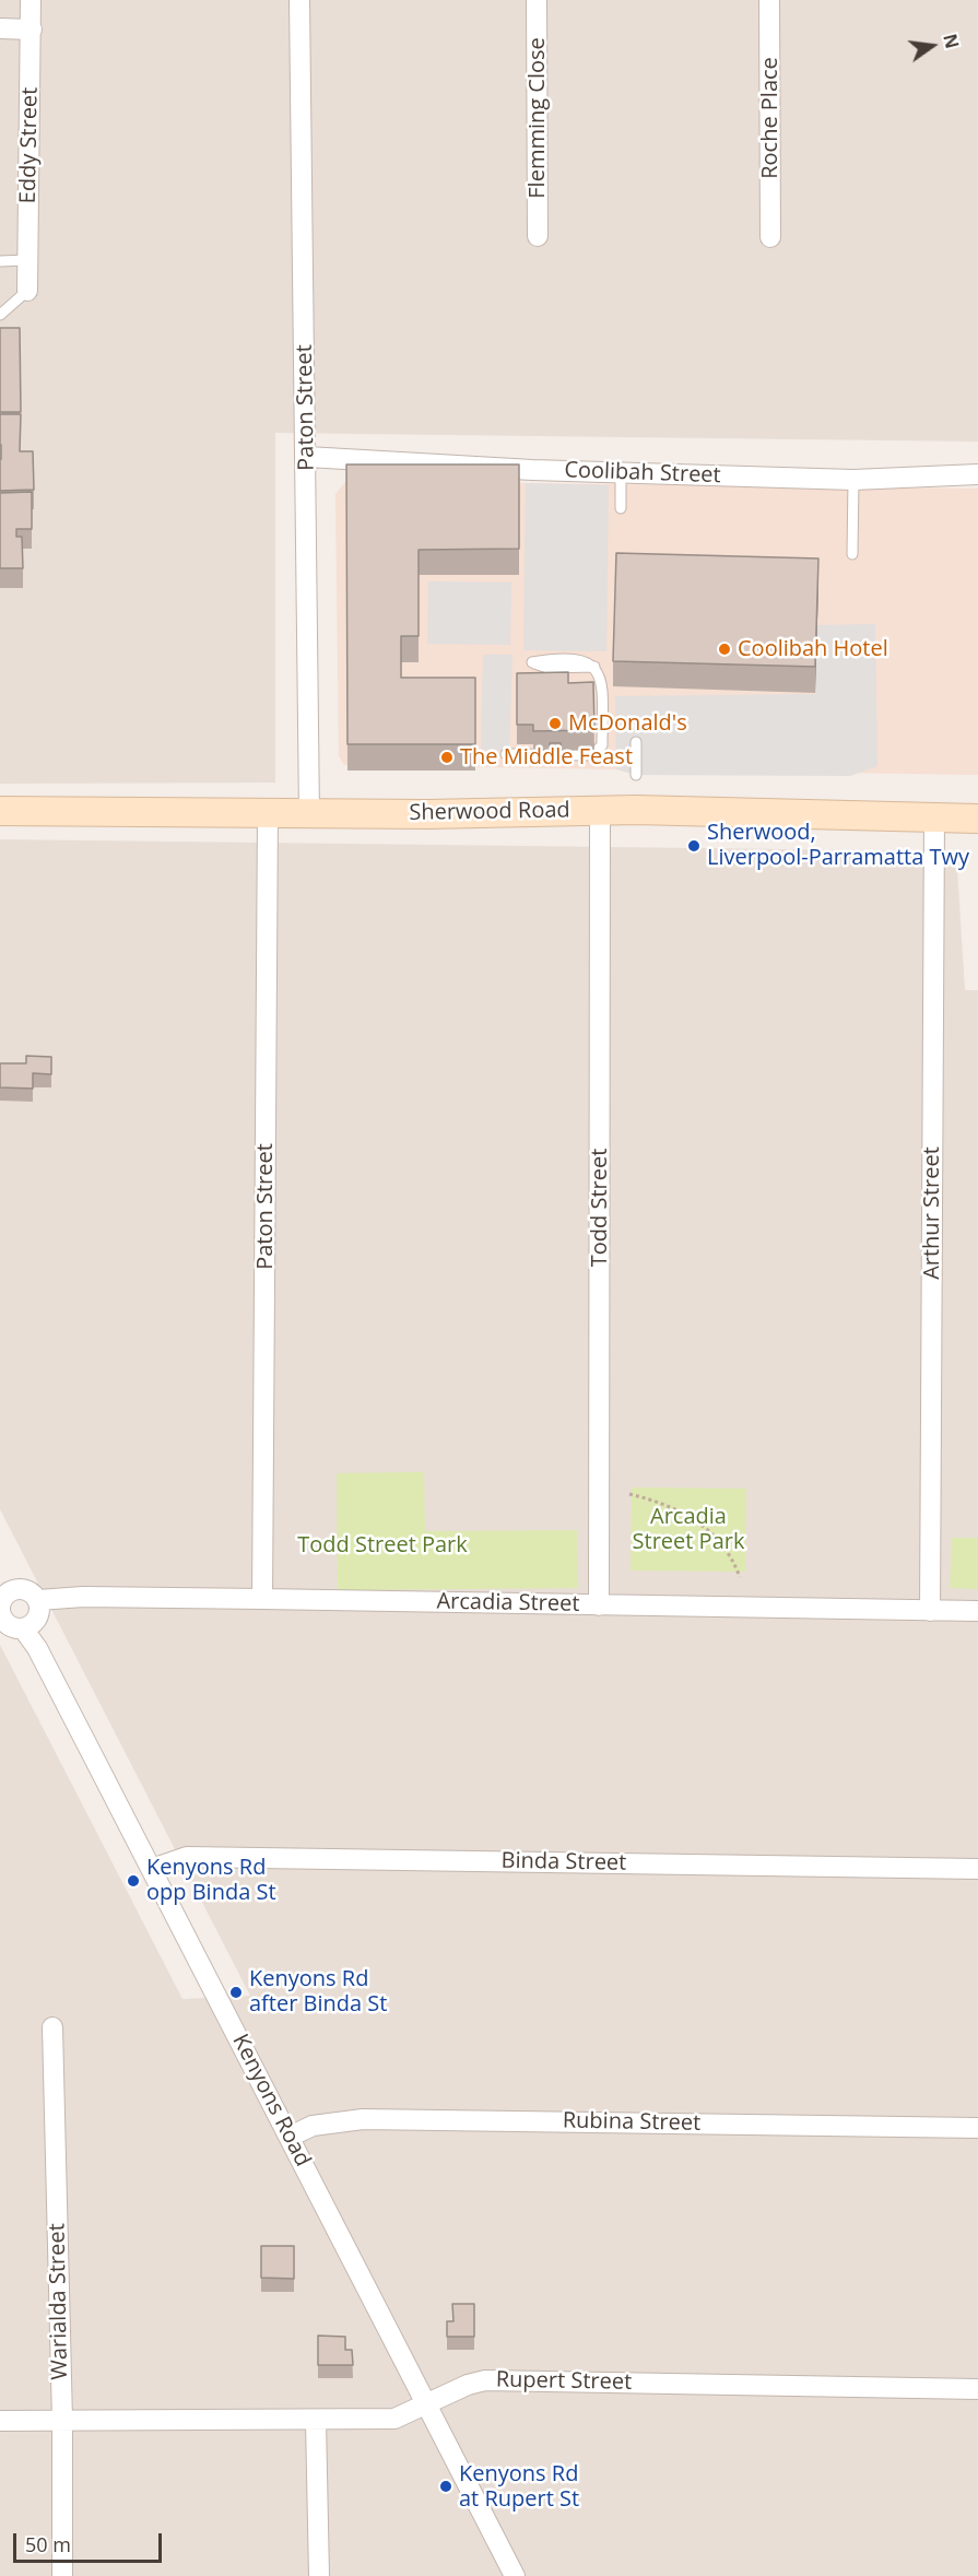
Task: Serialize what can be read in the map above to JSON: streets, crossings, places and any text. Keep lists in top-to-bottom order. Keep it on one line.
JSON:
{"streets":{"main road":["Sherwood Road"],"street":["Flemming Close","Roche Place","Eddy Street","Paton Street","Coolibah Street","Todd Street","Arthur Street","Arcadia Street","Binda Street","Kenyons Road","Rubina Street","Warialda Street","Rupert Street"]},"crossings":[["Paton Street","Coolibah Street"],["Paton Street","Sherwood Road"],["Paton Street","Arcadia Street"],["Sherwood Road","Todd Street"],["Sherwood Road","Arthur Street"],["Todd Street","Arcadia Street"],["Arthur Street","Arcadia Street"],["Arcadia Street","Kenyons Road"],["Binda Street","Kenyons Road"],["Kenyons Road","Rubina Street"],["Kenyons Road","Rupert Street"],["Warialda Street","Rupert Street"]],"parks":["Arcadia Street Park","Todd Street Park"],"places":["Coolibah Hotel","McDonald's","The Middle Feast","Sherwood, Liverpool-Parramatta Twy","Kenyons Rd opp Binda St","Kenyons Rd after Binda St","Kenyons Rd at Rupert St"],"scale_bar":"50 m","north":"right"}
